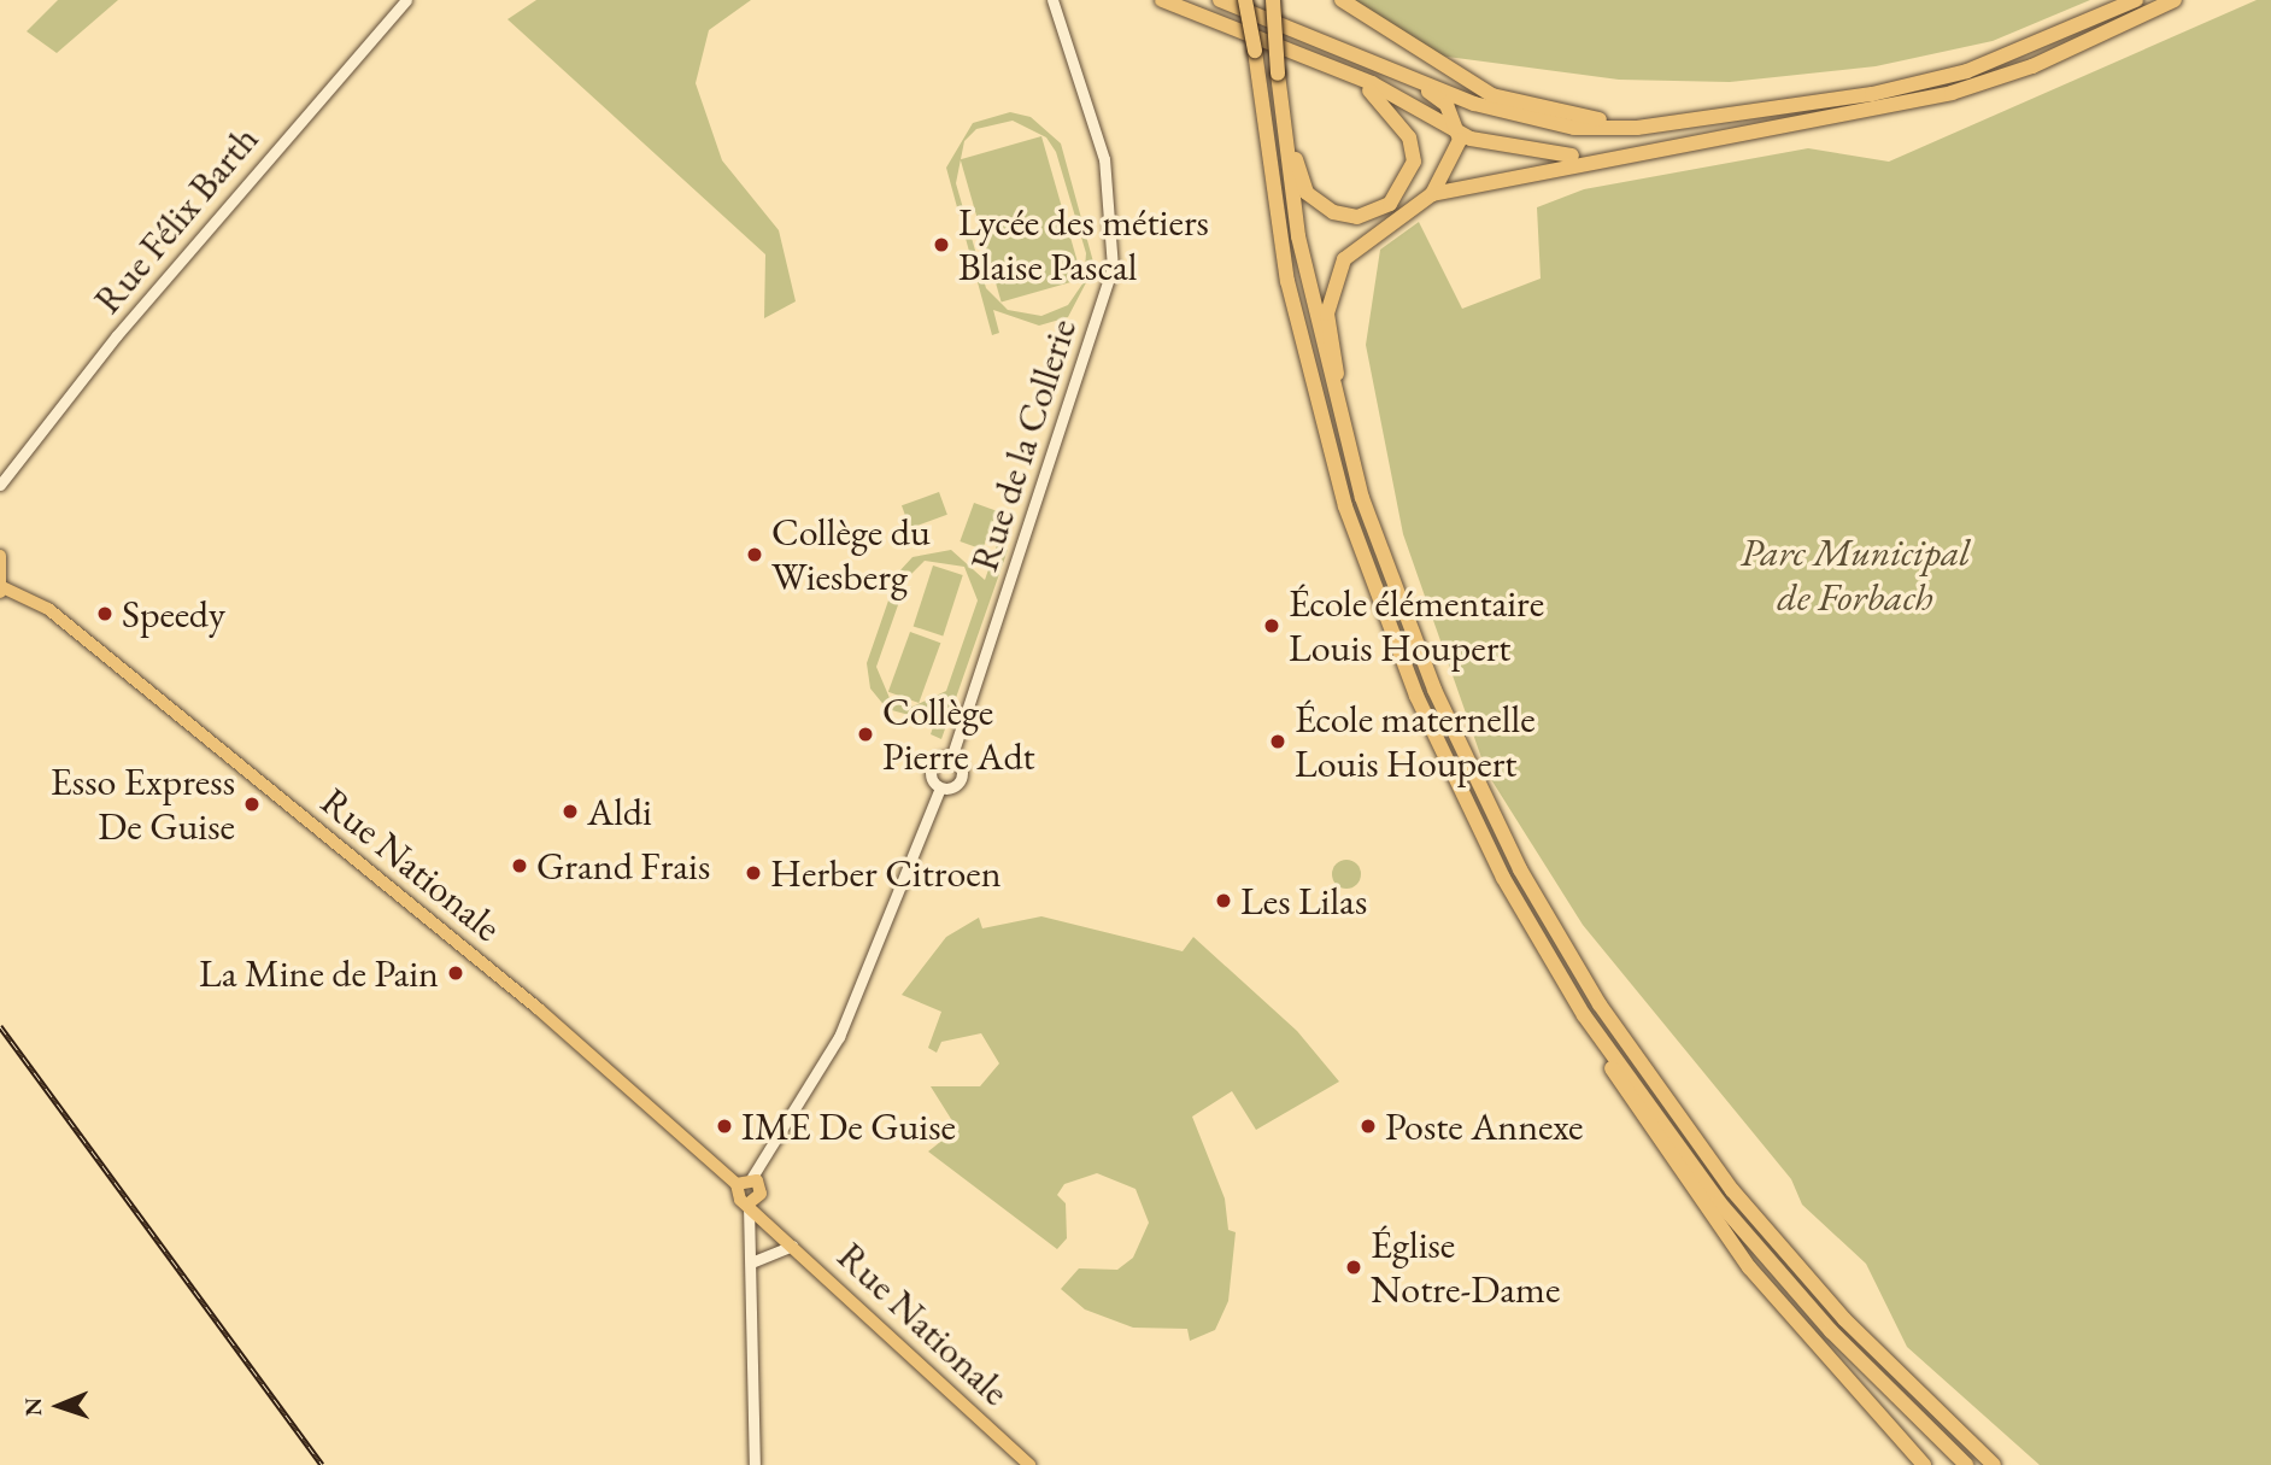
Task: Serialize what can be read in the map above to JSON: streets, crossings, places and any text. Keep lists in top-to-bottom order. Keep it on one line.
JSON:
{"streets":{"main road":["Rue Nationale"],"street":["Rue Félix Barth","Rue de la Collerie"]},"parks":["Parc Municipal de Forbach"],"places":["Lycée des métiers Blaise Pascal","Collège du Wiesberg","Speedy","École élémentaire Louis Houpert","Collège Pierre Adt","École maternelle Louis Houpert","Esso Express De Guise","Aldi","Grand Frais","Herber Citroen","Les Lilas","La Mine de Pain","IME De Guise","Poste Annexe","Église Notre-Dame"],"north":"left"}
